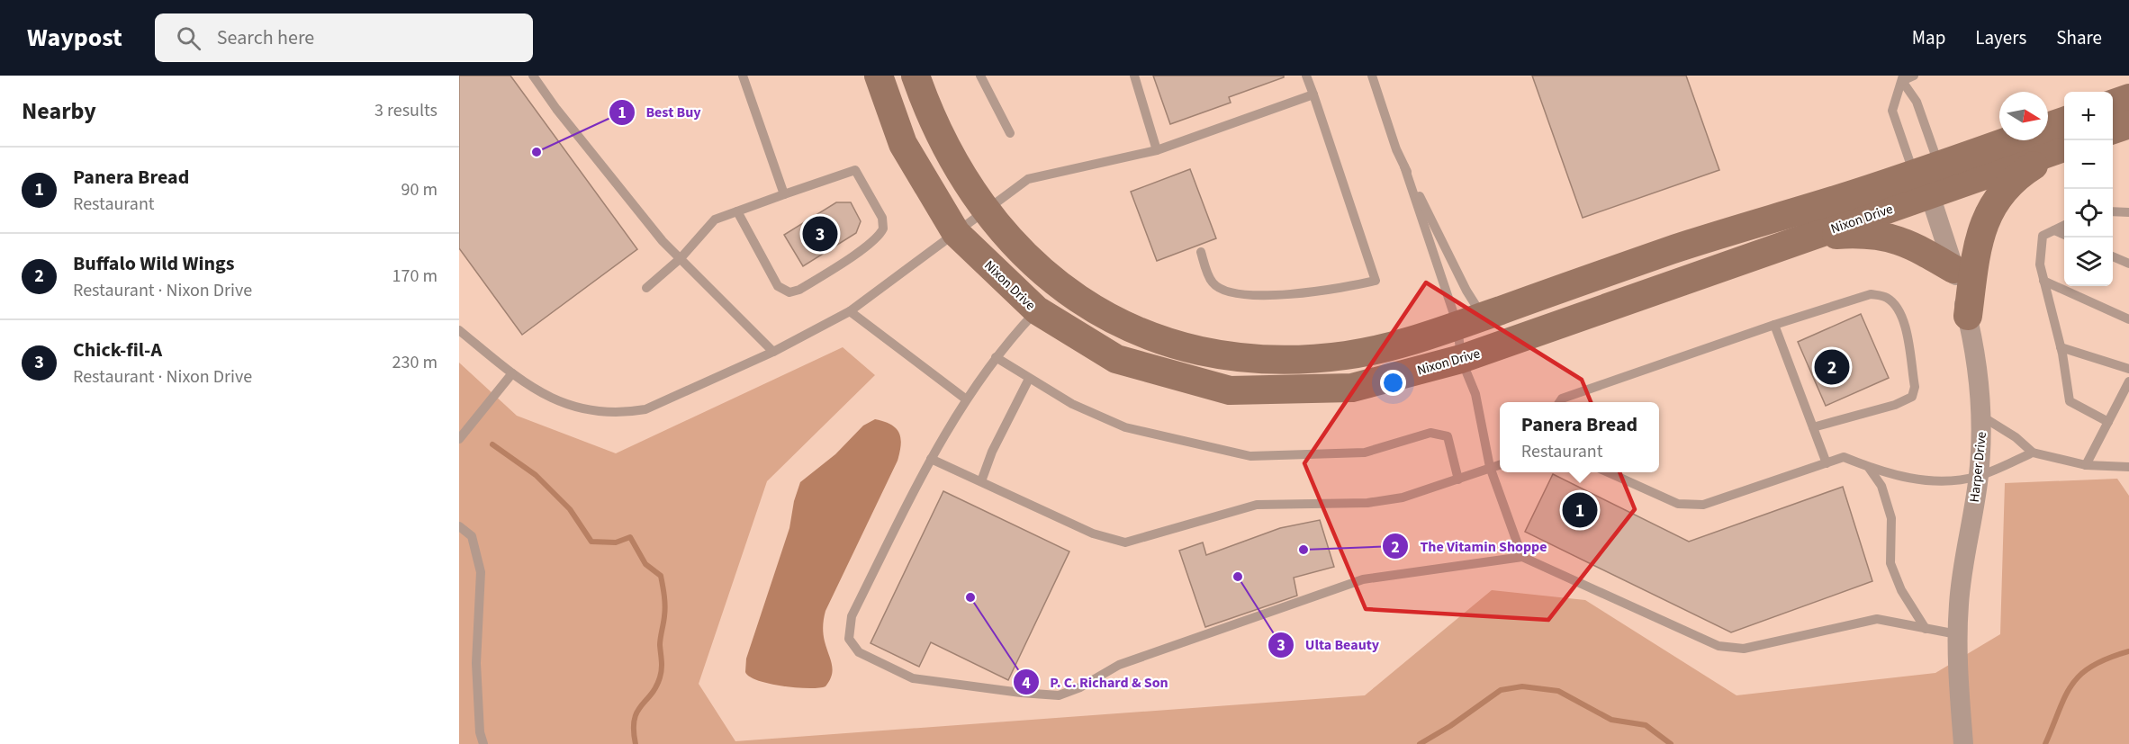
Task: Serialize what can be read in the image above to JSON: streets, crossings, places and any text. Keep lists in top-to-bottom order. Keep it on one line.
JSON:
{"streets":{"street":["Nixon Drive","Harper Drive"]},"crossings":[["Nixon Drive","Harper Drive"]],"places":["Best Buy","The Vitamin Shoppe","Ulta Beauty","P. C. Richard & Son"],"north":"right","page":{"header":"Waypost","search":"Search here","nav":["Map","Layers","Share"],"heading":["Nearby","3 results"],"map_buttons":["+","−"],"list":[{"mark":"1","name":"Panera Bread","note":"Restaurant","value":"90 m"},{"mark":"2","name":"Buffalo Wild Wings","note":"Restaurant · Nixon Drive","value":"170 m"},{"mark":"3","name":"Chick-fil-A","note":"Restaurant · Nixon Drive","value":"230 m"}],"pins":["3","2","1"],"popup":["Panera Bread","Restaurant"]}}
